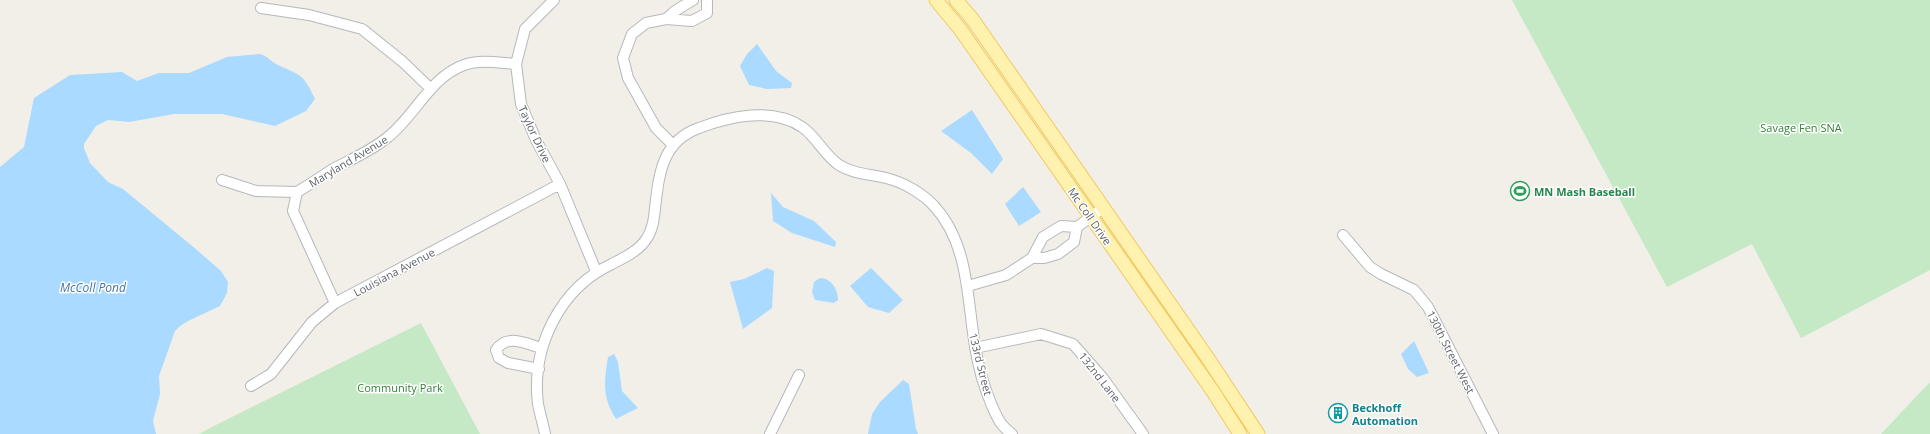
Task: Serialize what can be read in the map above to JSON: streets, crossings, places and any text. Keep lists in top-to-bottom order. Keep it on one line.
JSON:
{"streets":{"main road":["Mc Coll Drive"],"street":["Taylor Drive","Maryland Avenue","Louisiana Avenue","130th Street West","133rd Street","132nd Lane"]},"crossings":[["Taylor Drive","Maryland Avenue"],["Taylor Drive","Louisiana Avenue"],["Maryland Avenue","Louisiana Avenue"],["133rd Street","132nd Lane"]],"water":["McColl Pond"],"parks":["Savage Fen SNA","Community Park"],"places":{"sports":["MN Mash Baseball"],"building":["Beckhoff Automation"]}}
